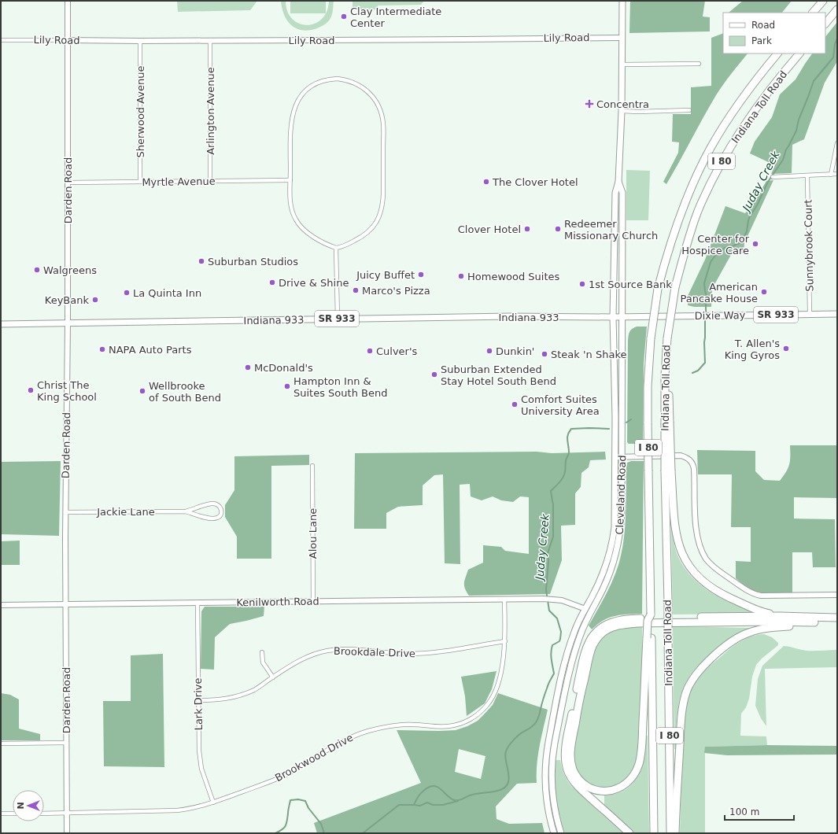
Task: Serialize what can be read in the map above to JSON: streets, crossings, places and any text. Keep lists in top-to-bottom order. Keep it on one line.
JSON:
{"streets":{"highway":["Indiana Toll Road","I 80"],"main road":["SR 933","Dixie Way","Indiana 933","Cleveland Road"],"street":["Lily Road","Arlington Avenue","Sherwood Avenue","Myrtle Avenue","Darden Road","Sunnybrook Court","Jackie Lane","Alou Lane","Kenilworth Road","Brookdale Drive","Lark Drive","Brookwood Drive"]},"crossings":[["Lily Road","Arlington Avenue"],["Lily Road","Sherwood Avenue"],["Lily Road","Darden Road"],["Lily Road","Cleveland Road"],["Arlington Avenue","Myrtle Avenue"],["Sherwood Avenue","Myrtle Avenue"],["Myrtle Avenue","Darden Road"],["Darden Road","Indiana 933"],["Darden Road","Jackie Lane"],["Darden Road","Kenilworth Road"],["Darden Road","Brookwood Drive"],["Sunnybrook Court","Dixie Way"],["Dixie Way","Indiana 933"],["Dixie Way","Cleveland Road"],["Indiana 933","Cleveland Road"],["Cleveland Road","Kenilworth Road"],["Alou Lane","Kenilworth Road"],["Kenilworth Road","Lark Drive"],["Kenilworth Road","Brookwood Drive"],["Brookdale Drive","Lark Drive"],["Brookdale Drive","Brookwood Drive"],["Lark Drive","Brookwood Drive"]],"water":["Juday Creek"],"places":{"other":["Clay Intermediate Center","The Clover Hotel","Clover Hotel","Redeemer Missionary Church","Center for Hospice Care","Suburban Studios","Walgreens","Juicy Buffet","Homewood Suites","Drive & Shine","1st Source Bank","Marco's Pizza","American Pancake House","La Quinta Inn","KeyBank","T. Allen's King Gyros","NAPA Auto Parts","Culver's","Dunkin'","Steak 'n Shake","McDonald's","Suburban Extended Stay Hotel South Bend","Hampton Inn & Suites South Bend","Christ The King School","Wellbrooke of South Bend","Comfort Suites University Area"],"health":["Concentra"]},"legend":["Road","Park"],"scale_bar":"100 m","north":"left"}
